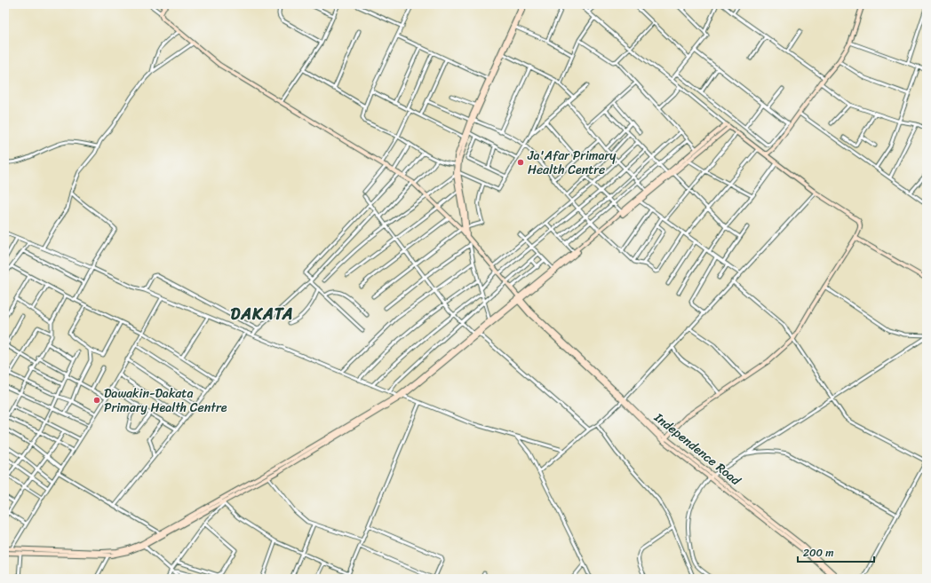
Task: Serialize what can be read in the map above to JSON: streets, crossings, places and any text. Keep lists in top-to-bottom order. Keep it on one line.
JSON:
{"streets":{"main road":["Independence Road"]},"districts":["DAKATA"],"places":["Ja'Afar Primary Health Centre","Dawakin-Dakata Primary Health Centre"],"scale_bar":"200 m"}
